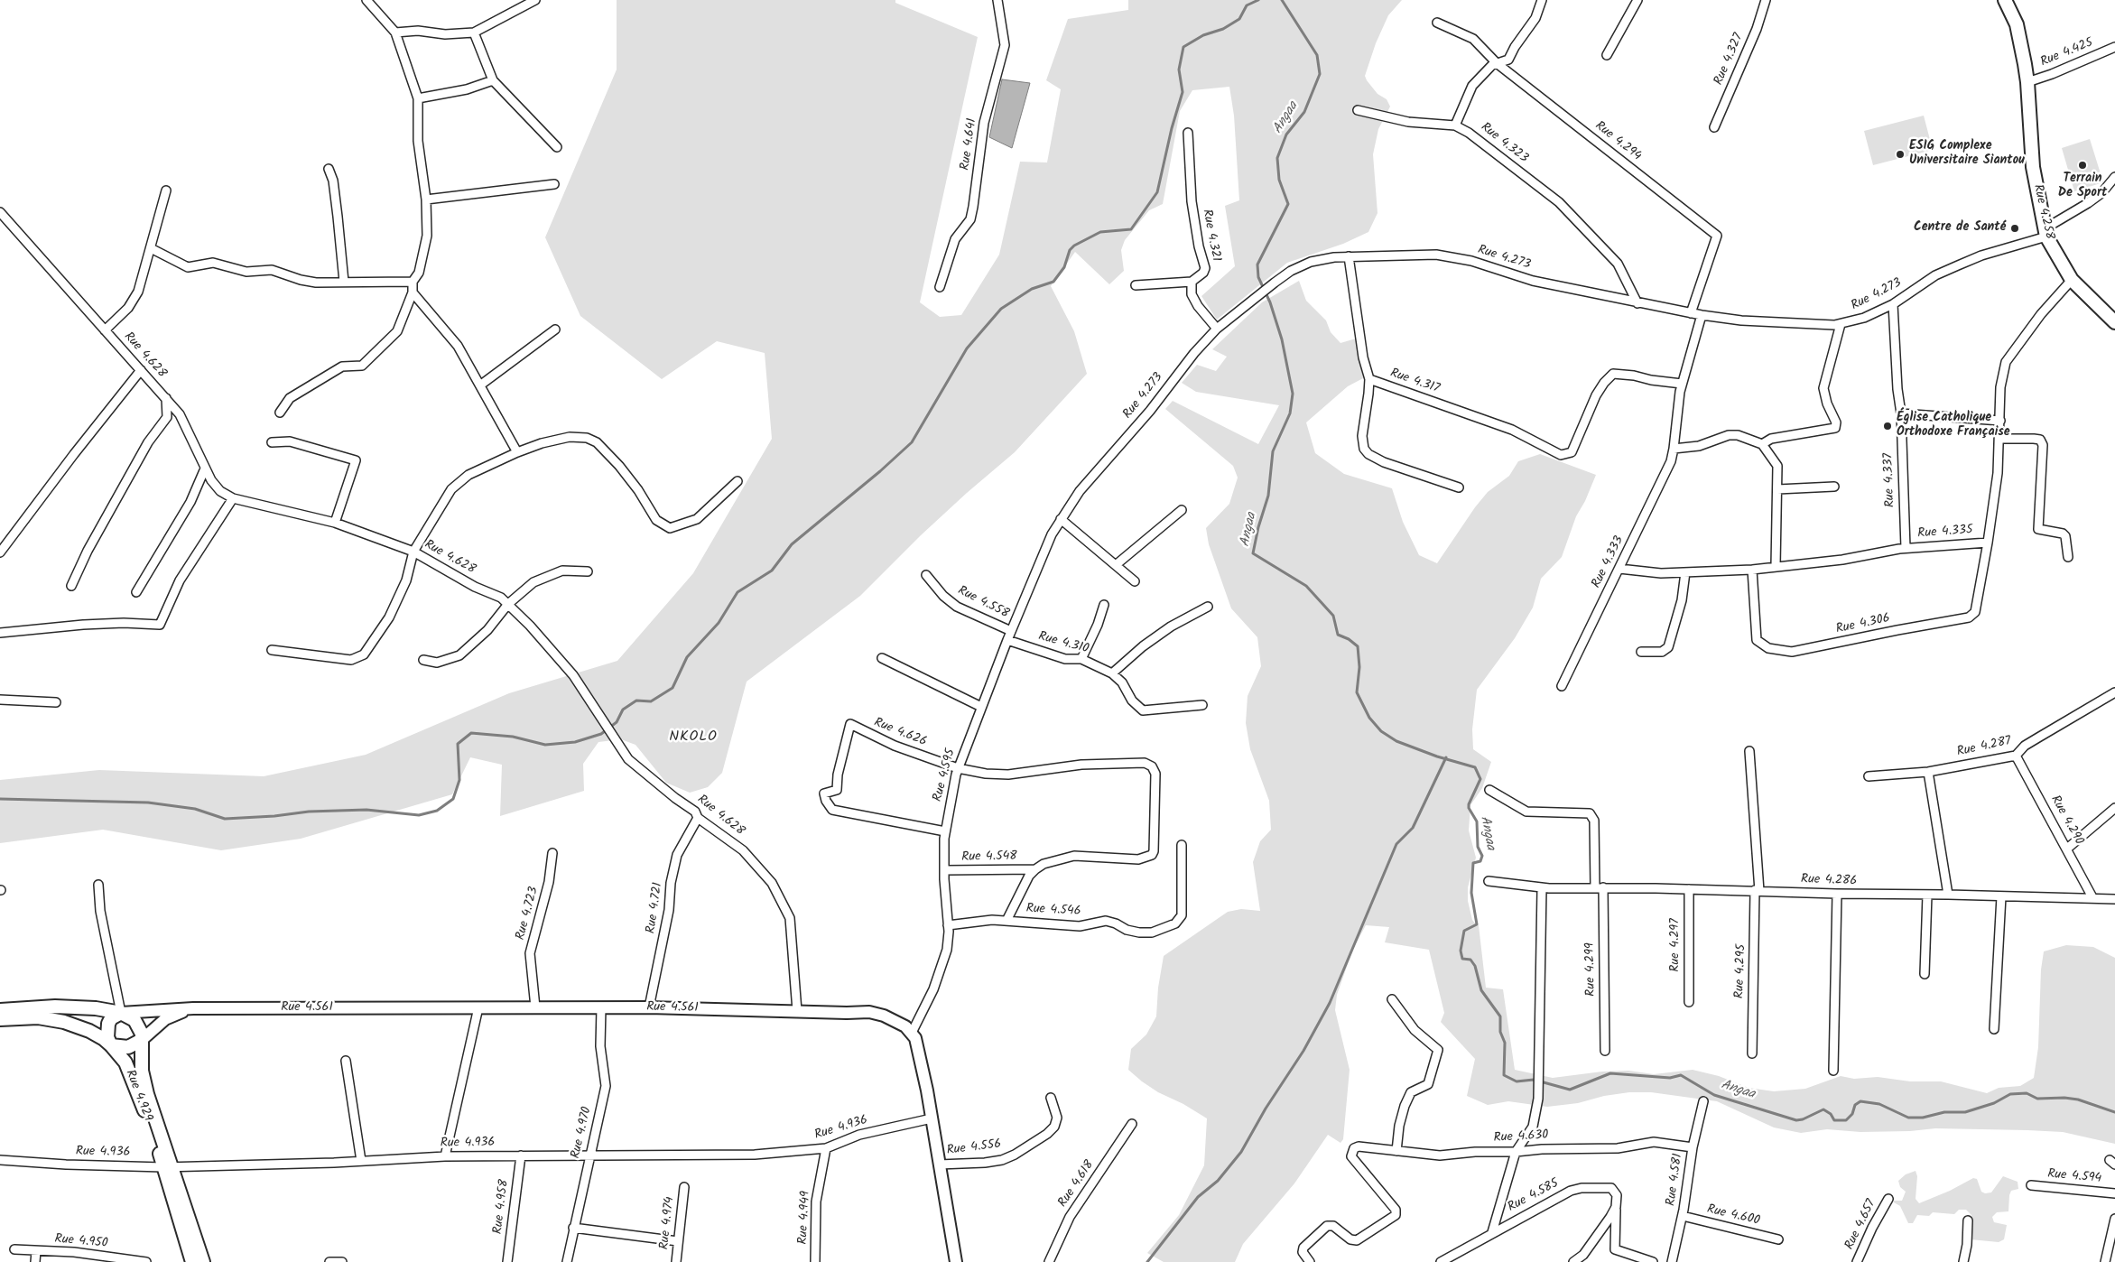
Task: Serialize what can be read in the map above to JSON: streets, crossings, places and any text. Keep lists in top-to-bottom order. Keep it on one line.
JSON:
{"streets":{"main road":["Rue 4.258","Rue 4.561","Rue 4.929"],"street":["Rue 4.425","Rue 4.327","Rue 4.294","Rue 4.323","Rue 4.641","Rue 4.321","Rue 4.273","Rue 4.628","Rue 4.317","Rue 4.337","Rue 4.335","Rue 4.333","Rue 4.558","Rue 4.306","Rue 4.310","Rue 4.626","Rue 4.287","Rue 4.595","Rue 4.290","Rue 4.548","Rue 4.286","Rue 4.721","Rue 4.546","Rue 4.723","Rue 4.297","Rue 4.299","Rue 4.295","Rue 4.936","Rue 4.970","Rue 4.630","Rue 4.556","Rue 4.594","Rue 4.581","Rue 4.618","Rue 4.585","Rue 4.958","Rue 4.600","Rue 4.949","Rue 4.974","Rue 4.657","Rue 4.950"]},"crossings":[["Rue 4.425","Rue 4.258"],["Rue 4.294","Rue 4.273"],["Rue 4.323","Rue 4.273"],["Rue 4.258","Rue 4.273"],["Rue 4.258","Rue 4.335"],["Rue 4.273","Rue 4.337"],["Rue 4.273","Rue 4.595"],["Rue 4.628","Rue 4.721"],["Rue 4.628","Rue 4.561"],["Rue 4.337","Rue 4.335"],["Rue 4.335","Rue 4.333"],["Rue 4.335","Rue 4.306"],["Rue 4.558","Rue 4.595"],["Rue 4.310","Rue 4.595"],["Rue 4.626","Rue 4.595"],["Rue 4.626","Rue 4.548"],["Rue 4.287","Rue 4.290"],["Rue 4.595","Rue 4.548"],["Rue 4.595","Rue 4.546"],["Rue 4.595","Rue 4.561"],["Rue 4.290","Rue 4.286"],["Rue 4.286","Rue 4.297"],["Rue 4.286","Rue 4.299"],["Rue 4.286","Rue 4.295"],["Rue 4.721","Rue 4.561"],["Rue 4.723","Rue 4.561"],["Rue 4.561","Rue 4.929"],["Rue 4.561","Rue 4.970"],["Rue 4.929","Rue 4.936"],["Rue 4.936","Rue 4.970"],["Rue 4.936","Rue 4.958"],["Rue 4.936","Rue 4.949"],["Rue 4.630","Rue 4.581"],["Rue 4.581","Rue 4.600"]],"districts":["NKOLO"],"water":["Angaa"],"places":["ESIG Complexe Universitaire Siantou","Terrain De Sport","Centre de Santé","Église Catholique Orthodoxe Française"]}
